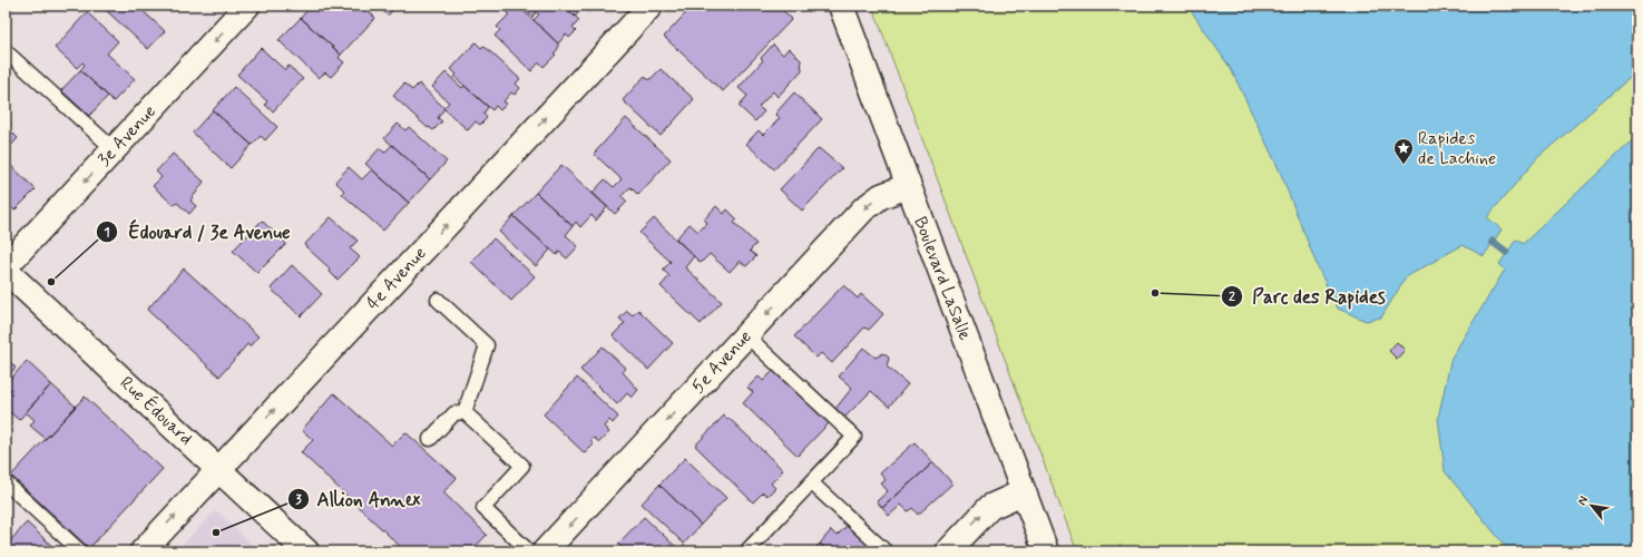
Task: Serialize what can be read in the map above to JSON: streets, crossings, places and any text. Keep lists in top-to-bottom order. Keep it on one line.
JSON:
{"streets":{"street":["3e Avenue","4e Avenue","Boulevard LaSalle","5e Avenue","Rue Édouard"]},"crossings":[["4e Avenue","Rue Édouard"],["Boulevard LaSalle","5e Avenue"]],"one_way":["3e Avenue","4e Avenue","5e Avenue"],"places":{"place":["Rapides de Lachine"],"other":["Édouard / 3e Avenue","Parc des Rapides","Allion Annex"]},"north":"top left"}
